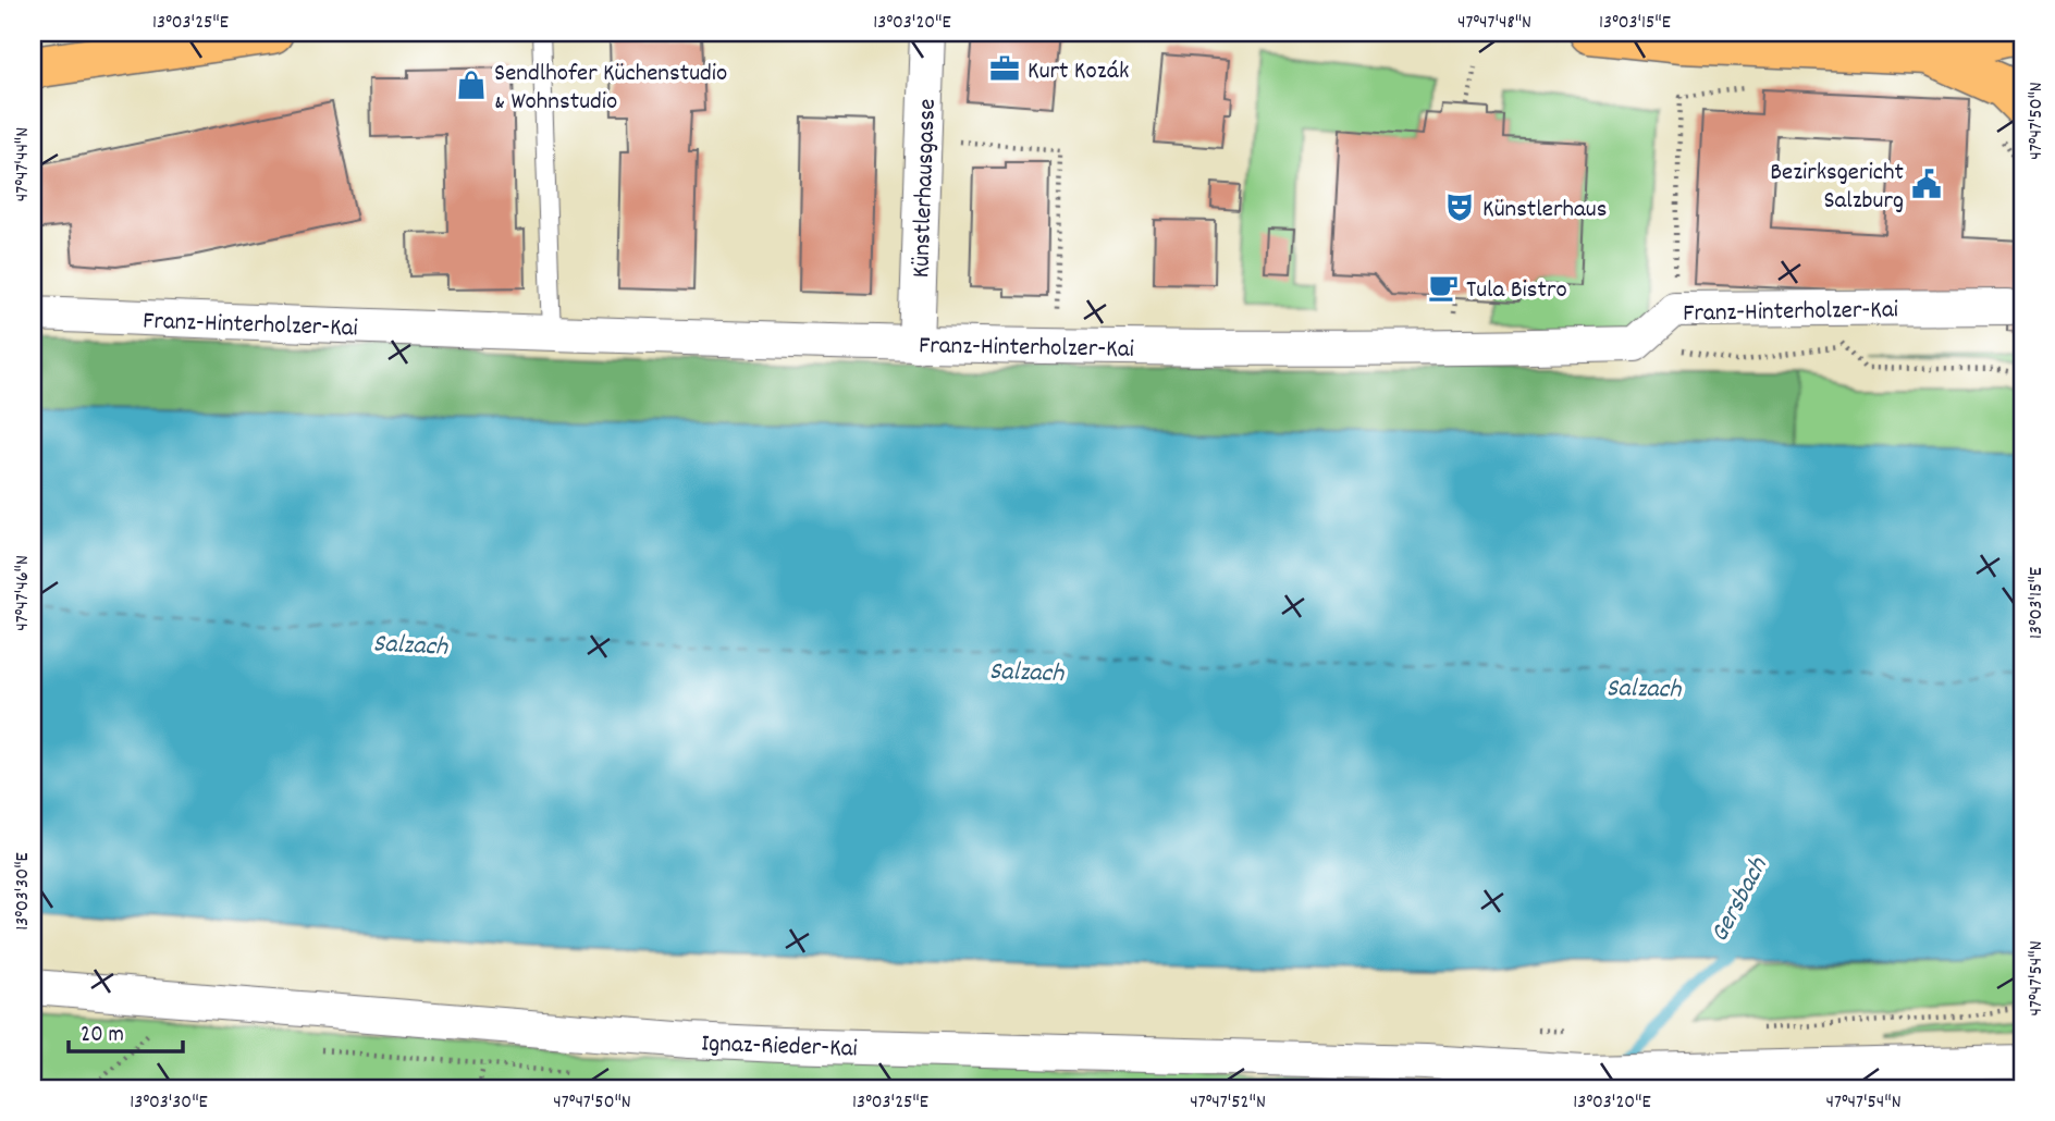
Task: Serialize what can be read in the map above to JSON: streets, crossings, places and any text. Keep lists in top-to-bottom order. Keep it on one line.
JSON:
{"streets":{"street":["Künstlerhausgasse","Franz-Hinterholzer-Kai","Ignaz-Rieder-Kai"]},"crossings":[["Künstlerhausgasse","Franz-Hinterholzer-Kai"]],"water":["Salzach","Gersbach"],"places":{"office":["Kurt Kozák"],"shop":["Sendlhofer Küchenstudio & Wohnstudio"],"public building":["Bezirksgericht Salzburg"],"theatre":["Künstlerhaus"],"cafe":["Tula Bistro"]},"scale_bar":"20 m","coordinates":["13°03'25\"E","13°03'20\"E","47°47'48\"N","13°03'15\"E","47°47'50\"N","47°47'44\"N","47°47'46\"N","13°03'30\"E","47°47'54\"N","47°47'52\"N"]}
